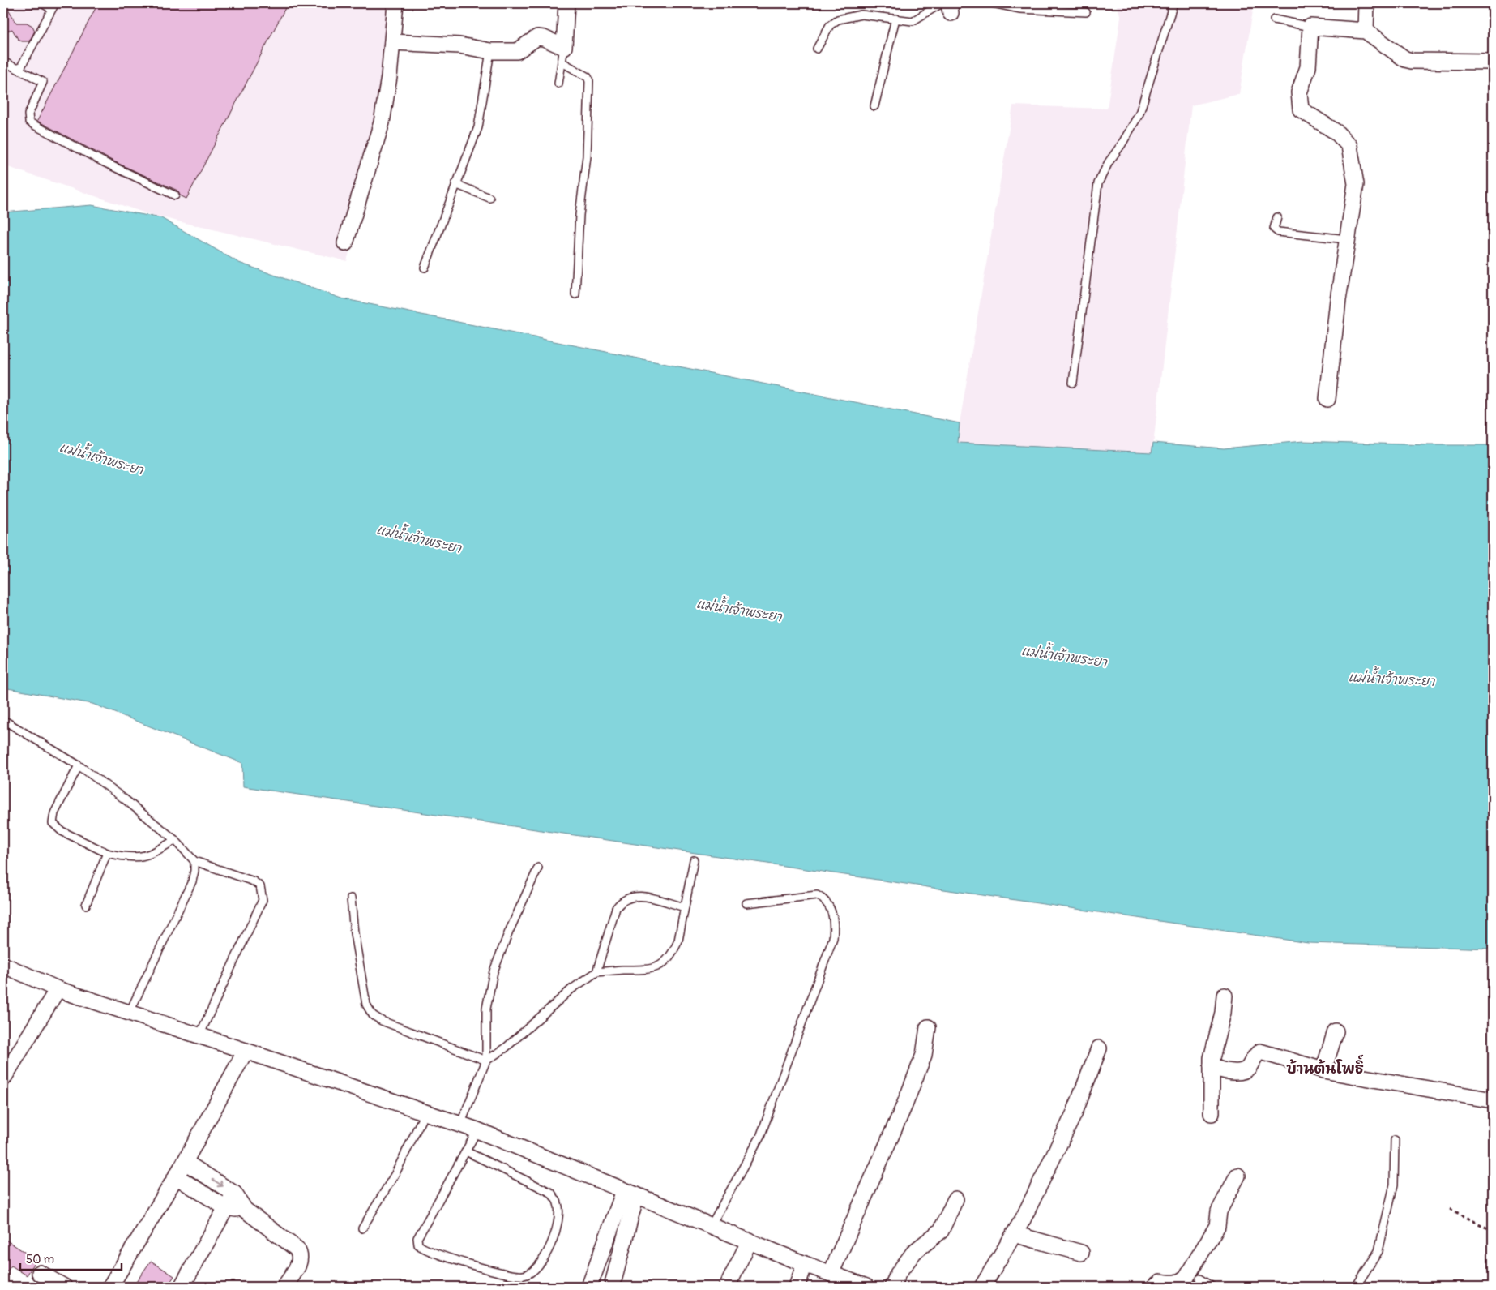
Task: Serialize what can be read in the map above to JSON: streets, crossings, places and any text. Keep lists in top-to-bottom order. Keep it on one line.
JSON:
{"districts":["บ้านต้นโพธิ์"],"water":["แม่น้ำเจ้าพระยา"],"scale_bar":"50 m"}
